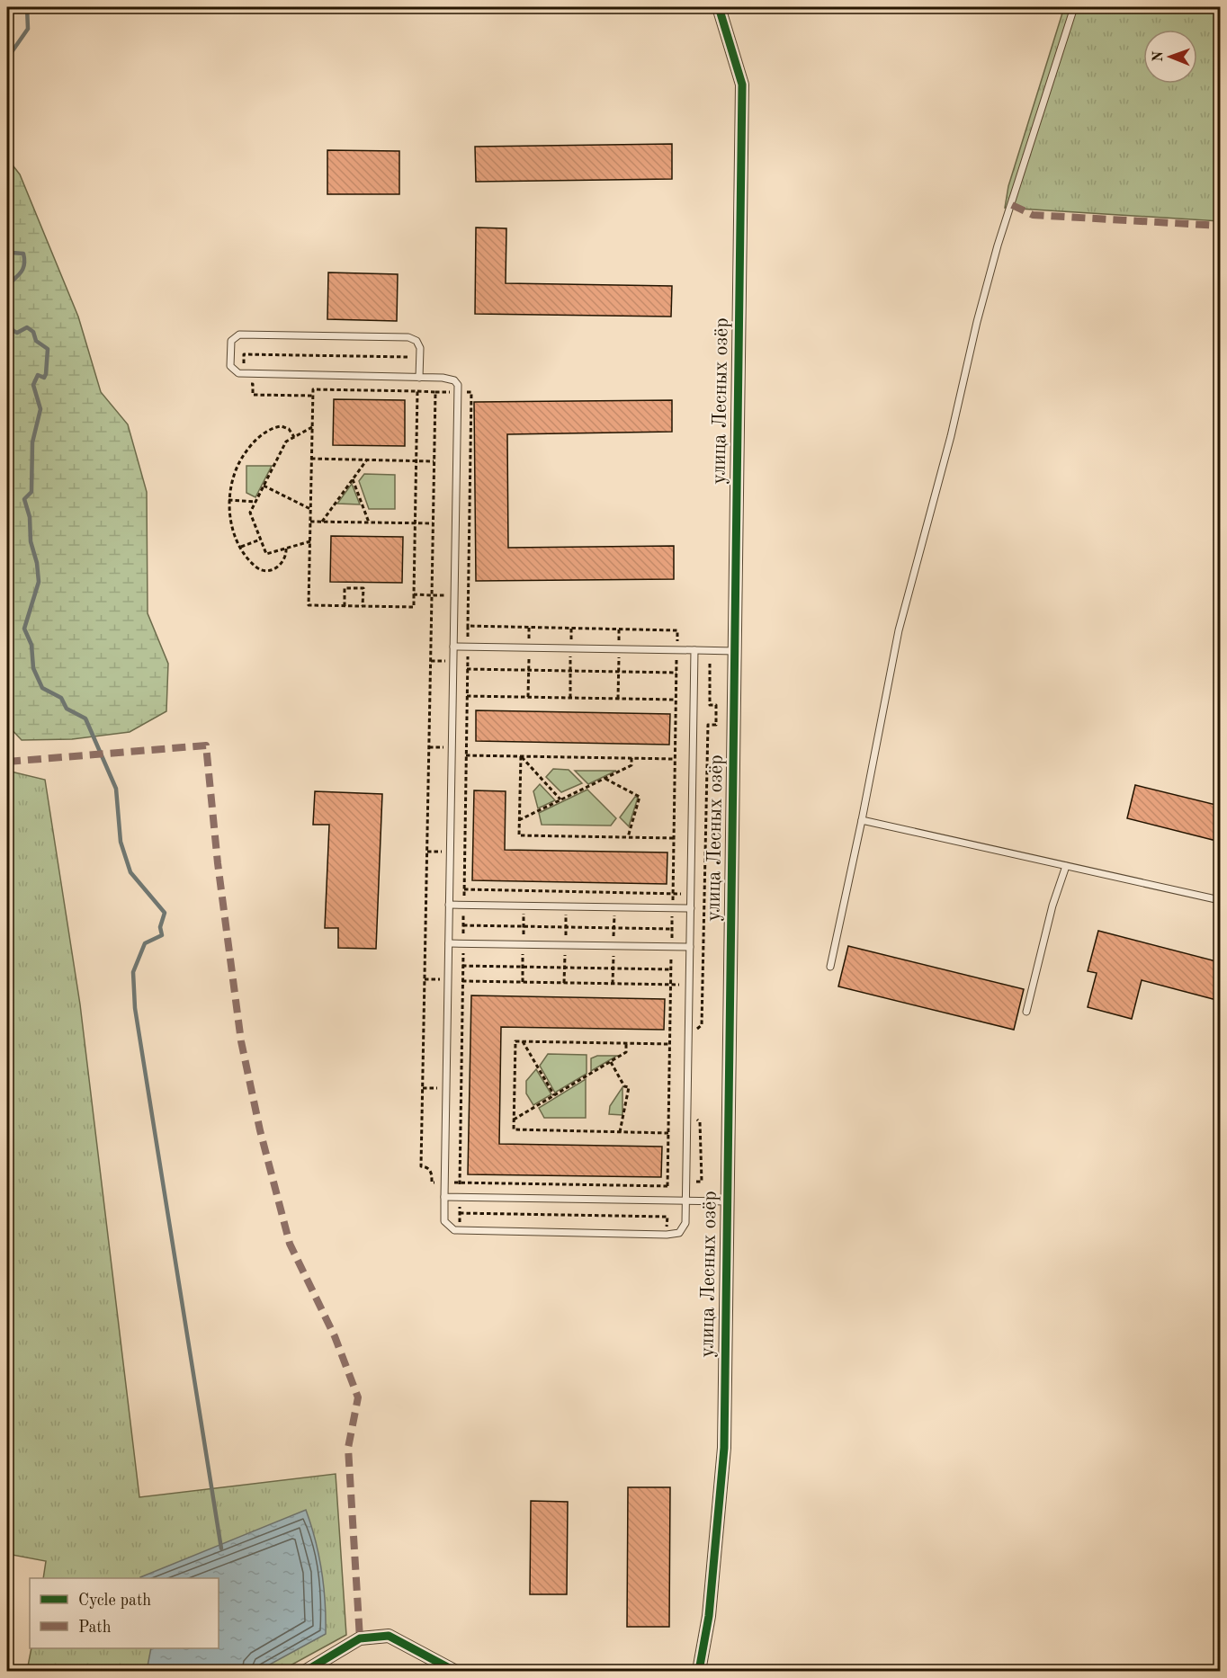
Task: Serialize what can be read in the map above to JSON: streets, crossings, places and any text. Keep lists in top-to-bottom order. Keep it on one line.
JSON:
{"streets":{"street":["улица Лесных озёр"]},"legend":["Cycle path","Path"],"north":"left"}
